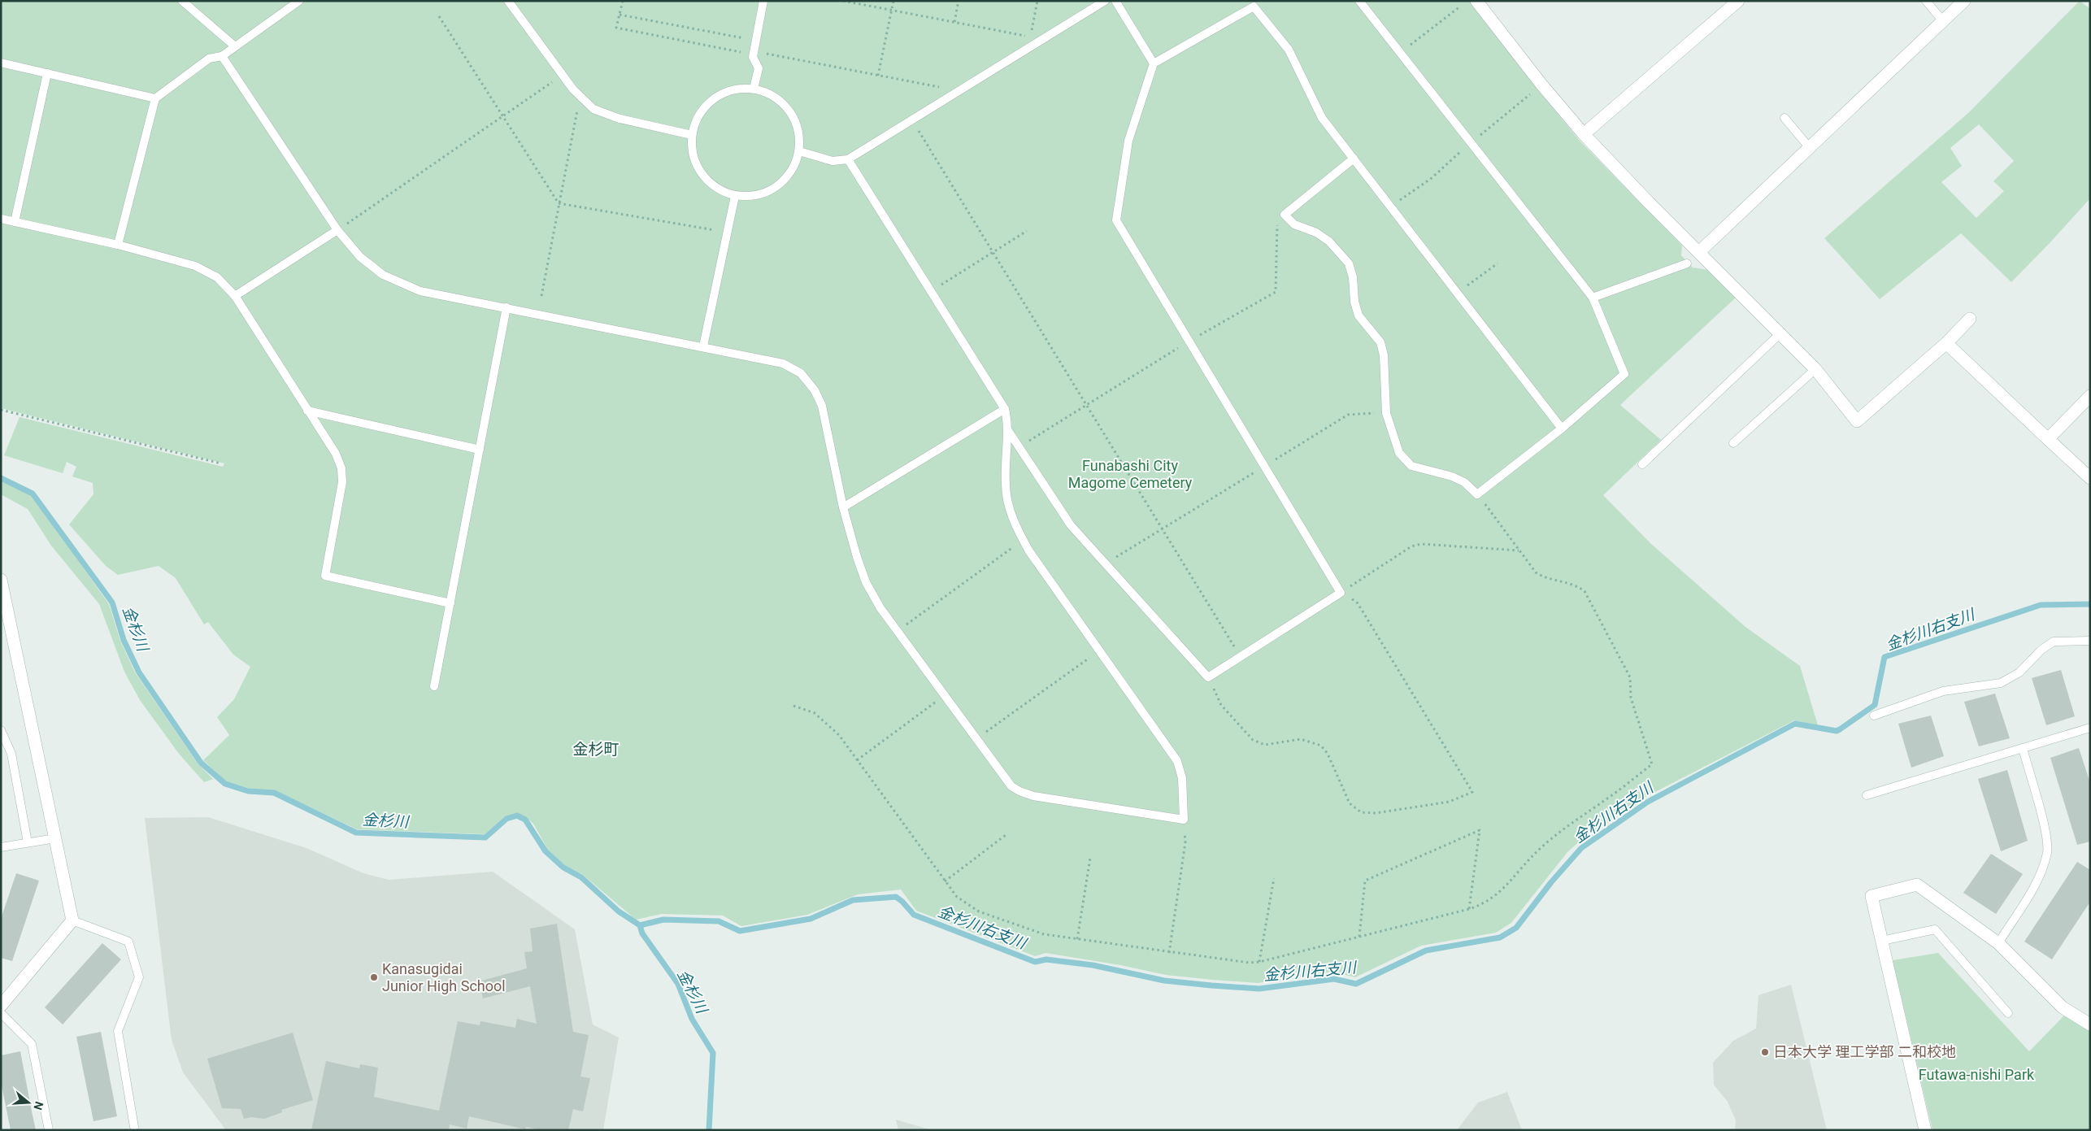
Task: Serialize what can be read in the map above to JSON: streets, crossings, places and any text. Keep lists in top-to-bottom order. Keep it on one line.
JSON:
{"districts":["金杉町"],"water":["金杉川","金杉川右支川"],"parks":["Funabashi City Magome Cemetery","Futawa-nishi Park"],"places":["Kanasugidai Junior High School","日本大学 理工学部 二和校地"],"north":"right"}
